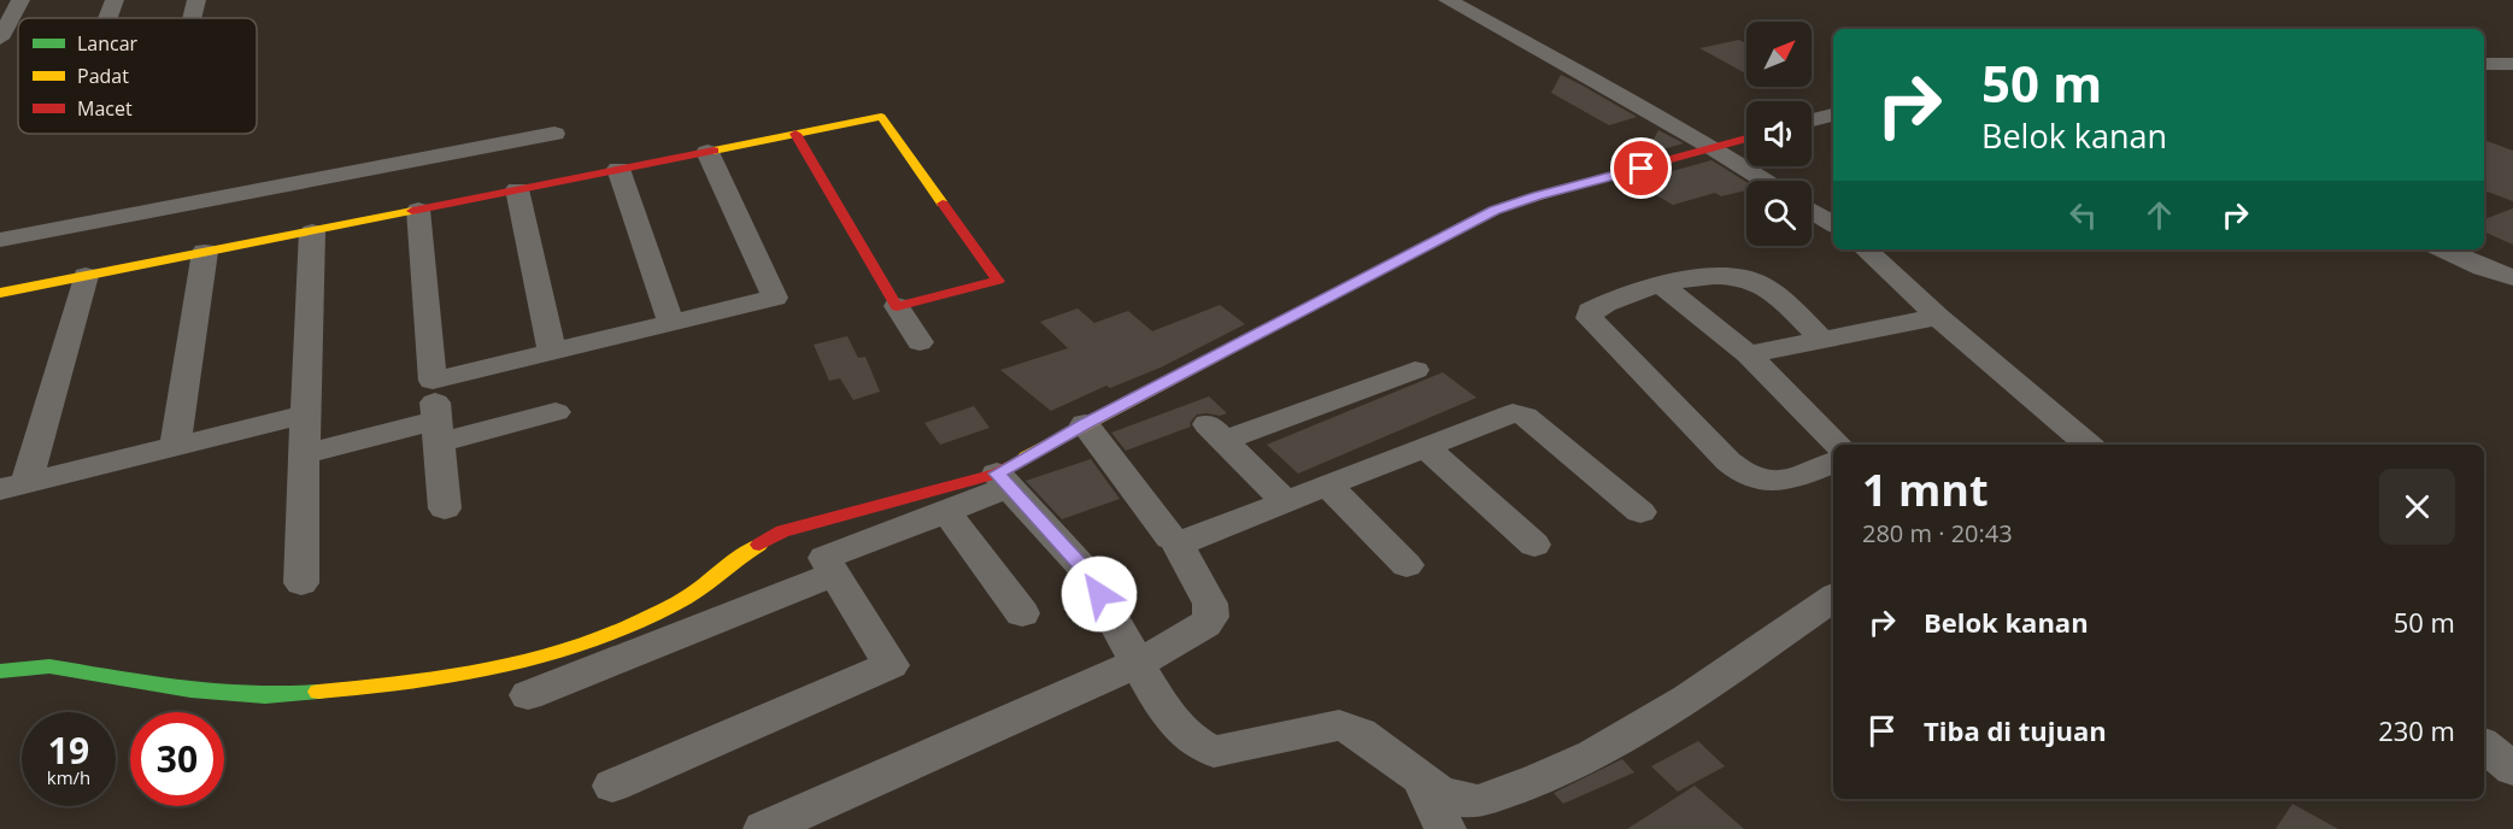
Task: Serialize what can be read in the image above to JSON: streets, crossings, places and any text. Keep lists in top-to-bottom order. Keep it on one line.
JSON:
{"legend":["Lancar","Padat","Macet"],"north":"top right","page":{"turn":["50 m","Belok kanan"],"heading":["1 mnt","280 m · 20:43"],"list":[{"name":"Belok kanan","value":"50 m"},{"name":"Tiba di tujuan","value":"230 m"}],"speed":"19 km/h","limit":"30"}}
